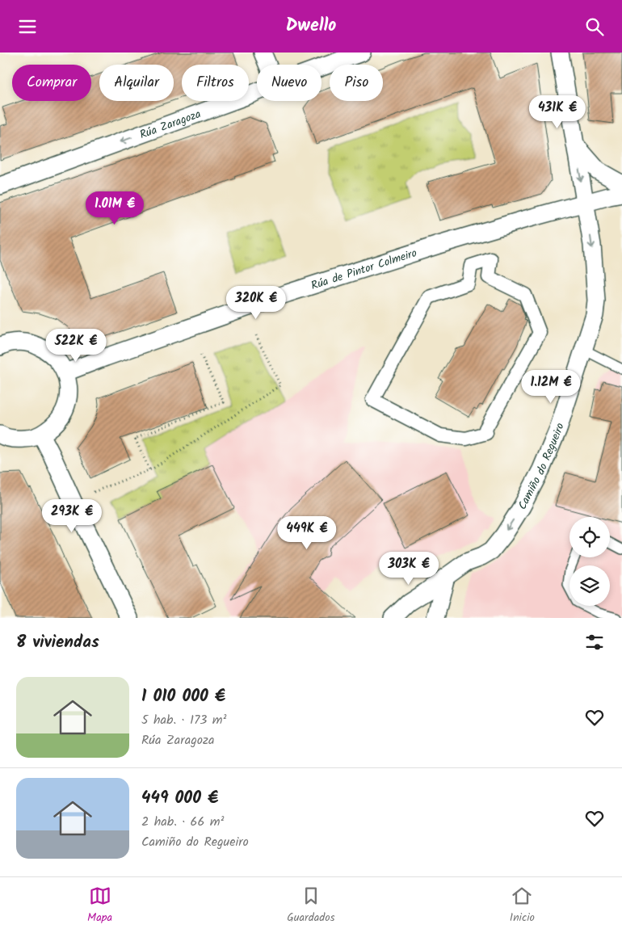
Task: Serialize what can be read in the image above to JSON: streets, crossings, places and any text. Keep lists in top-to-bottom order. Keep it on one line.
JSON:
{"streets":{"street":["Rúa Zaragoza","Rúa de Pintor Colmeiro","Camiño do Regueiro"]},"crossings":[["Rúa de Pintor Colmeiro","Camiño do Regueiro"]],"one_way":["Rúa Zaragoza","Camiño do Regueiro"],"page":{"header":"Dwello","chip":["Comprar","Alquilar","Filtros","Nuevo","Piso"],"price":["431K €","1.01M €","320K €","522K €","1.12M €","293K €","449K €","303K €"],"heading":"8 viviendas","list":[{"name":"1 010 000 €","note":"5 hab. · 173 m² · Rúa Zaragoza"},{"name":"449 000 €","note":"2 hab. · 66 m² · Camiño do Regueiro"}],"tabs":["Mapa","Guardados","Inicio"]}}
